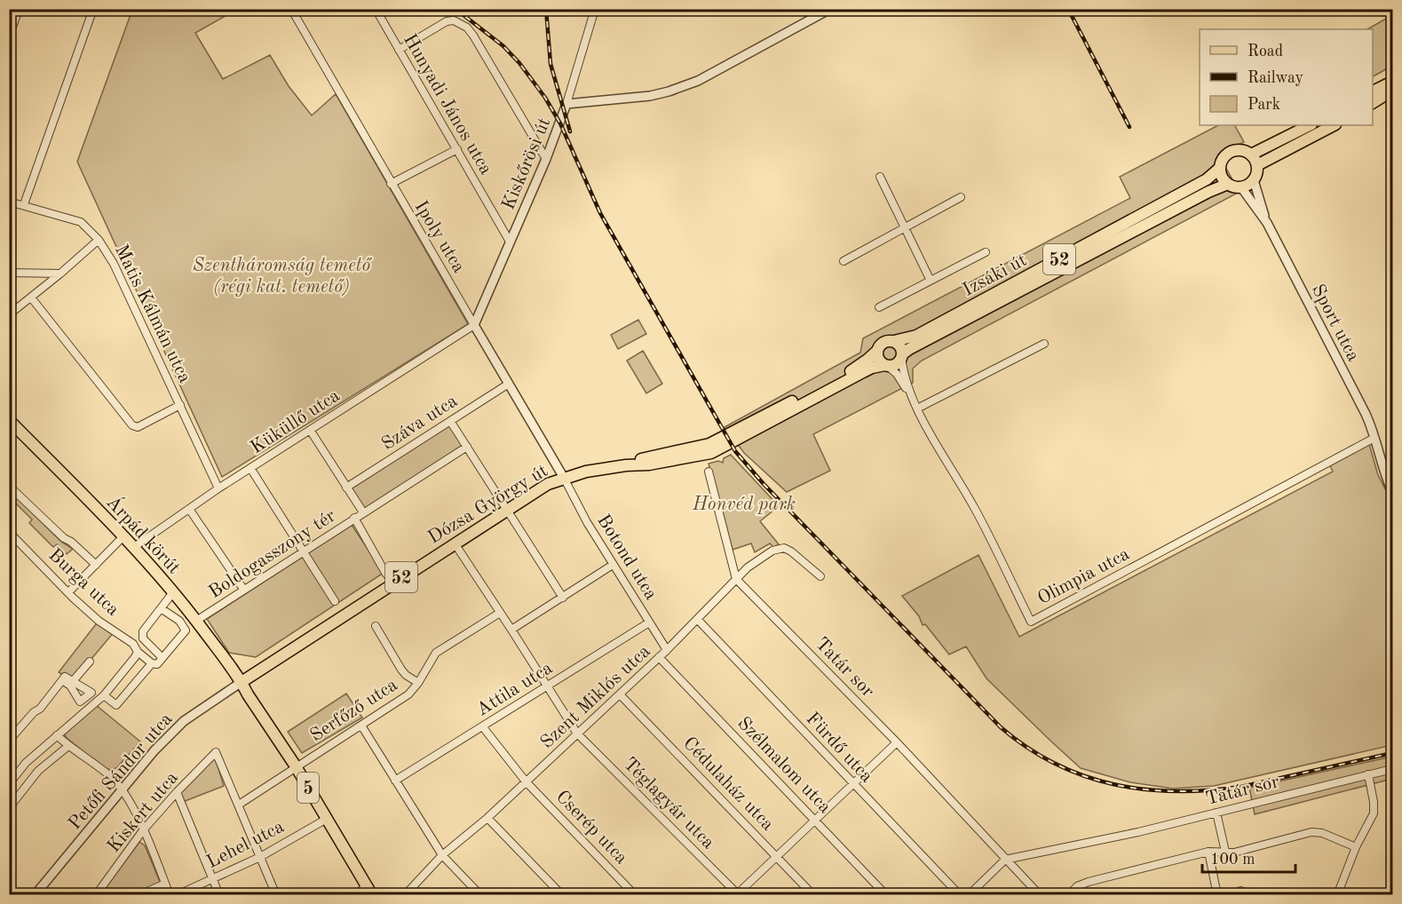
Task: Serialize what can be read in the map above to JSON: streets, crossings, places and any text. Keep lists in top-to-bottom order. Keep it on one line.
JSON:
{"streets":{"main road":["52","Izsáki út","Dózsa György út","Árpád körút","5"],"street":["Hunyadi János utca","Kiskőrösi út","Ipoly utca","Matis Kálmán utca","Sport utca","Küküllő utca","Száva utca","Boldogasszony tér","Botond utca","Olimpia utca","Burga utca","Tatár sor","Attila utca","Szent Miklós utca","Serfőző utca","Fürdő utca","Szélmalom utca","Petőfi Sándor utca","Cédulaház utca","Téglagyár utca","Kiskert utca","Cserép utca","Lehel utca"]},"crossings":[["Hunyadi János utca","Kiskőrösi út"],["Kiskőrösi út","Ipoly utca"],["Kiskőrösi út","Küküllő utca"],["Ipoly utca","Küküllő utca"],["Ipoly utca","Száva utca"],["Ipoly utca","Dózsa György út"],["Ipoly utca","Botond utca"],["52","Izsáki út"],["52","Dózsa György út"],["52","Olimpia utca"],["Izsáki út","Olimpia utca"],["Matis Kálmán utca","Küküllő utca"],["Sport utca","Olimpia utca"],["Küküllő utca","Árpád körút"],["Dózsa György út","Árpád körút"],["Dózsa György út","Boldogasszony tér"],["Dózsa György út","Botond utca"],["Dózsa György út","Petőfi Sándor utca"],["Dózsa György út","5"],["Dózsa György út","Téglagyár utca"],["Árpád körút","Boldogasszony tér"],["Árpád körút","Petőfi Sándor utca"],["Árpád körút","5"],["Botond utca","Attila utca"],["Botond utca","Szent Miklós utca"],["Tatár sor","Szent Miklós utca"],["Attila utca","Téglagyár utca"],["Attila utca","Cserép utca"],["Szent Miklós utca","Fürdő utca"],["Szent Miklós utca","Szélmalom utca"],["Szent Miklós utca","Cédulaház utca"],["Szent Miklós utca","Téglagyár utca"],["Szent Miklós utca","Cserép utca"],["Serfőző utca","5"],["Serfőző utca","Téglagyár utca"],["Serfőző utca","Kiskert utca"],["Petőfi Sándor utca","5"],["5","Lehel utca"]],"parks":["Szentháromság temető (régi kat. temető)","Honvéd park"],"legend":["Road","Railway","Park"],"scale_bar":"100 m"}
